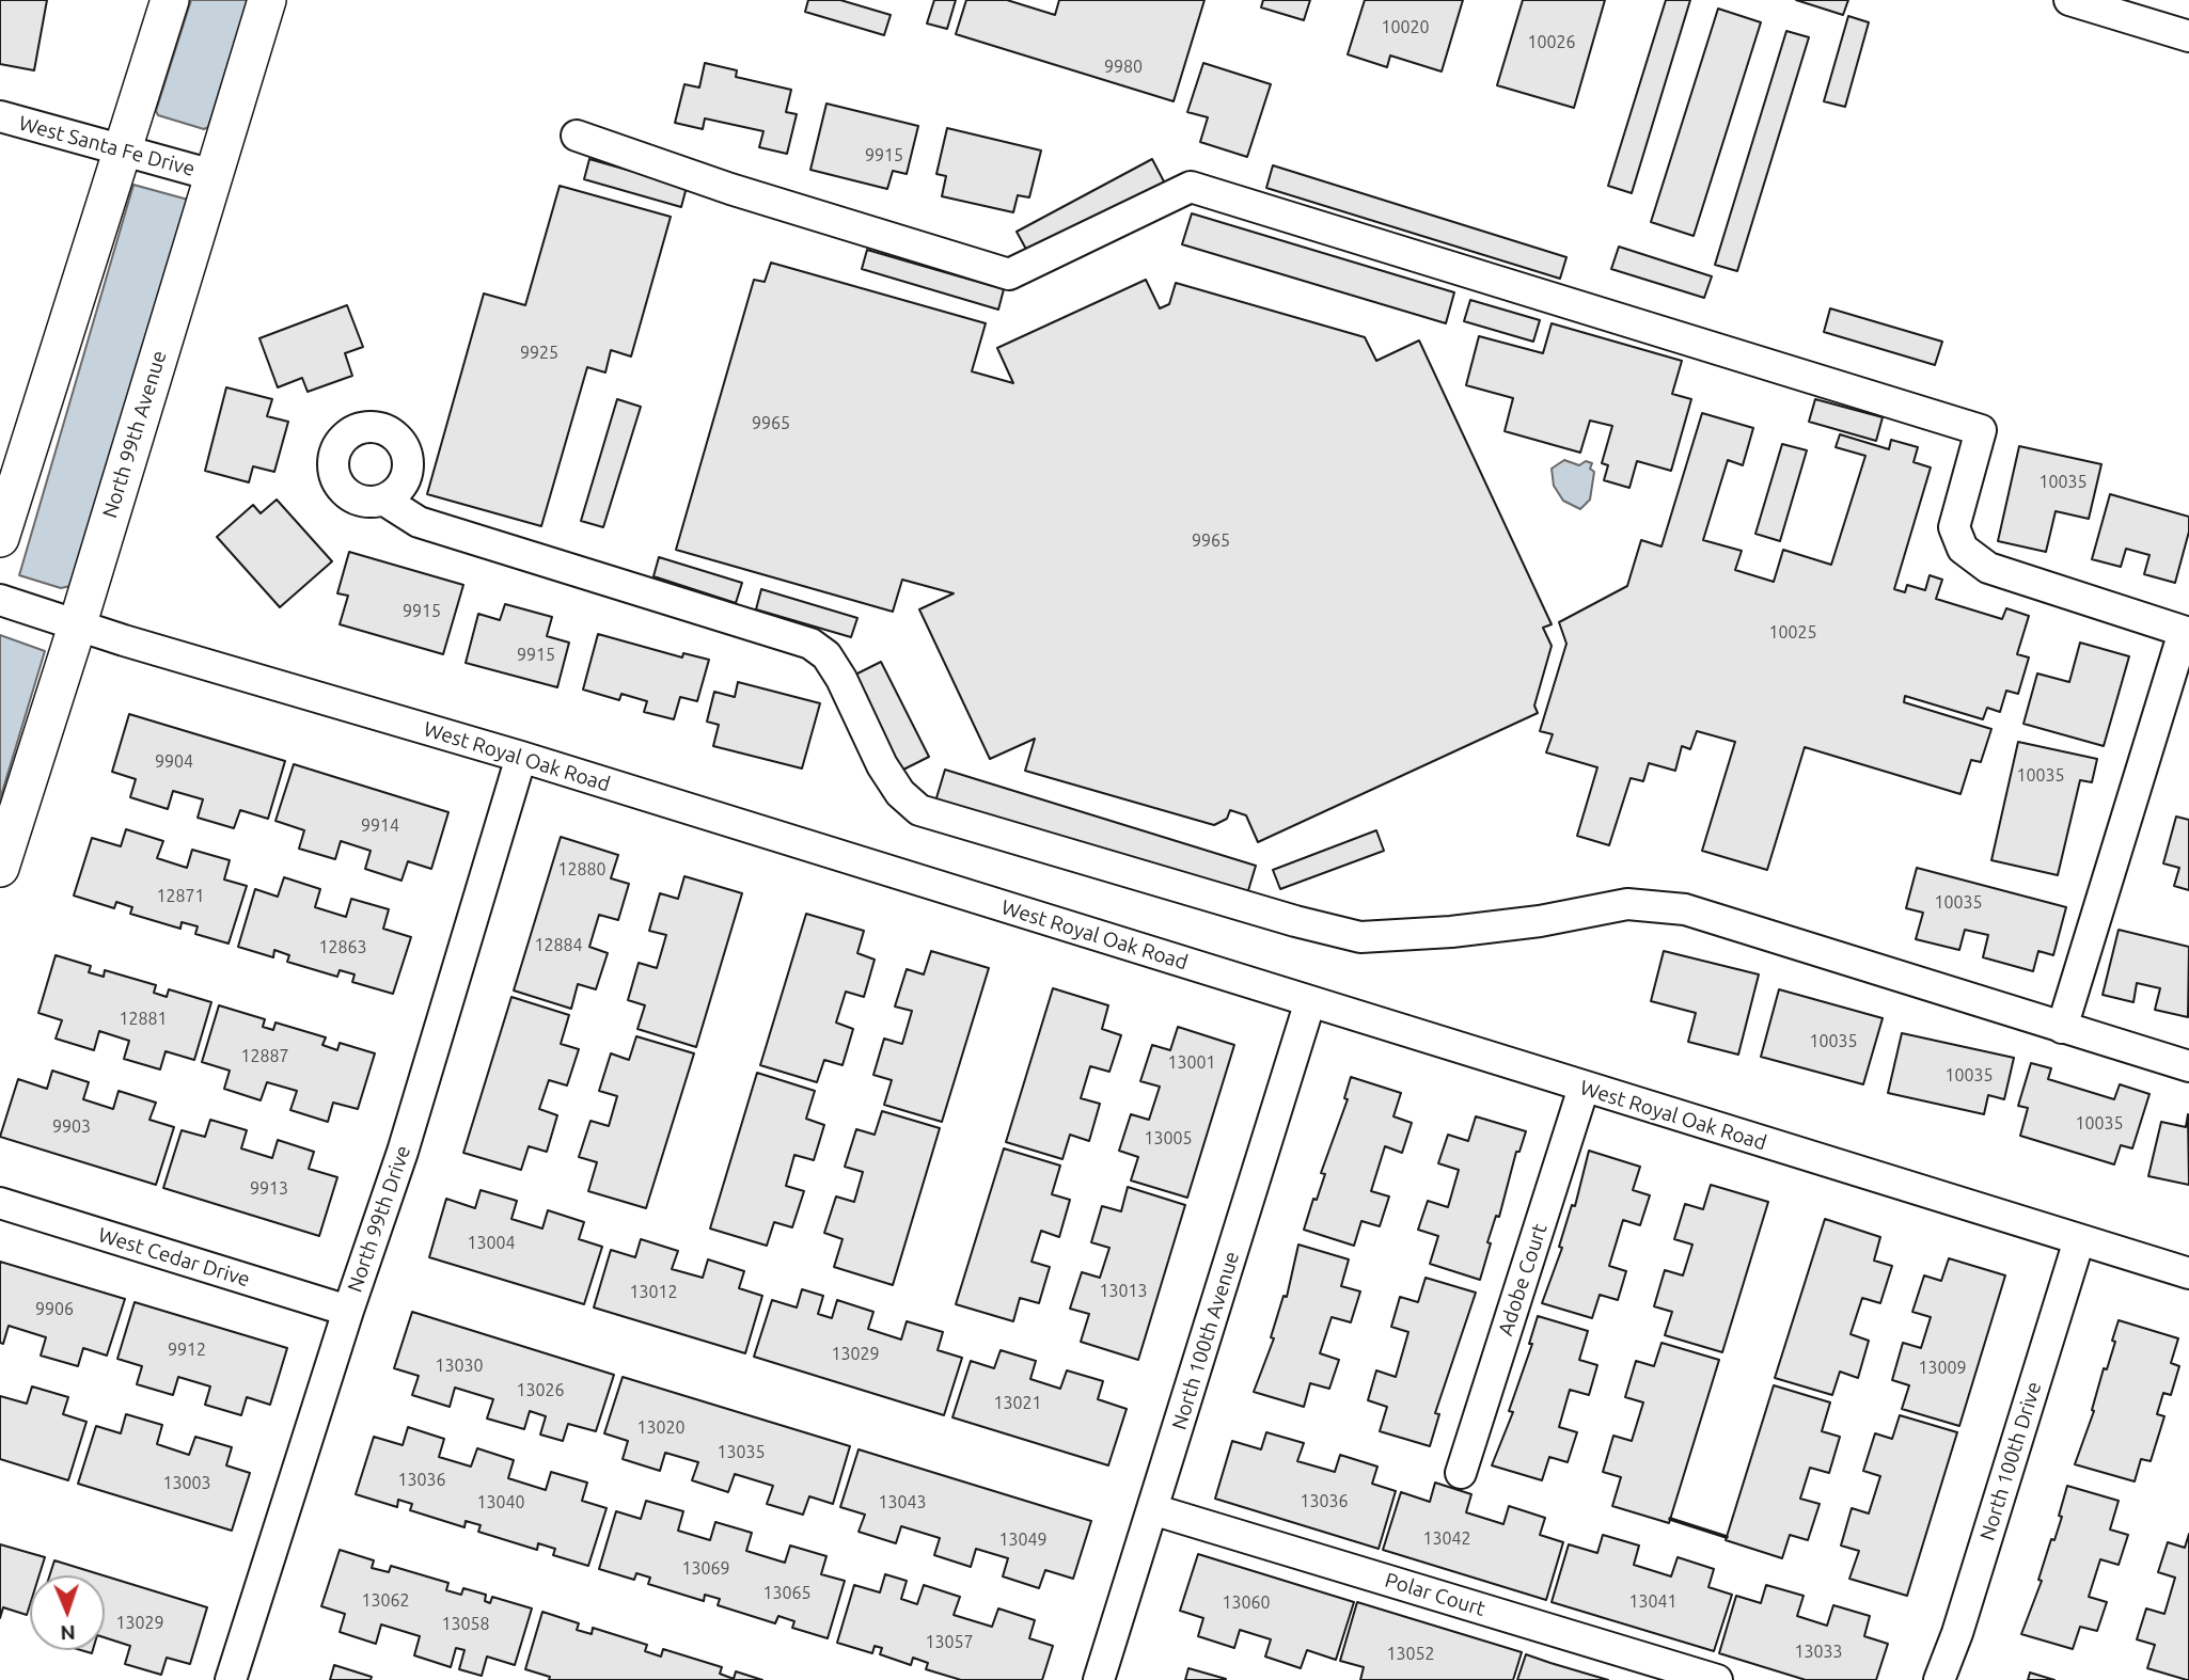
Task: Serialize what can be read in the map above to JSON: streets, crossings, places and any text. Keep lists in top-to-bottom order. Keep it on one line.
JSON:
{"streets":{"main road":["North 99th Avenue"],"street":["West Santa Fe Drive","West Royal Oak Road","North 99th Drive","West Cedar Drive","Adobe Court","North 100th Avenue","North 100th Drive","Polar Court"]},"crossings":[["West Santa Fe Drive","North 99th Avenue"],["North 99th Avenue","West Royal Oak Road"],["West Royal Oak Road","North 99th Drive"],["West Royal Oak Road","Adobe Court"],["West Royal Oak Road","North 100th Avenue"],["West Royal Oak Road","North 100th Drive"],["North 99th Drive","West Cedar Drive"],["North 100th Avenue","Polar Court"]],"house_numbers":["10020","10026","9980","9915","9925","9965","10035","9965","9915","10025","9915","9904","10035","9914","12880","12871","10035","12884","12863","12881","10035","12887","13001","10035","10035","9903","13005","9913","13004","13013","13012","9906","9912","13029","13030","13009","13026","13021","13020","13035","13036","13003","13036","13040","13043","13042","13049","13069","13065","13062","13041","13060","13029","13058","13057","13033","13052"],"north":"bottom"}
